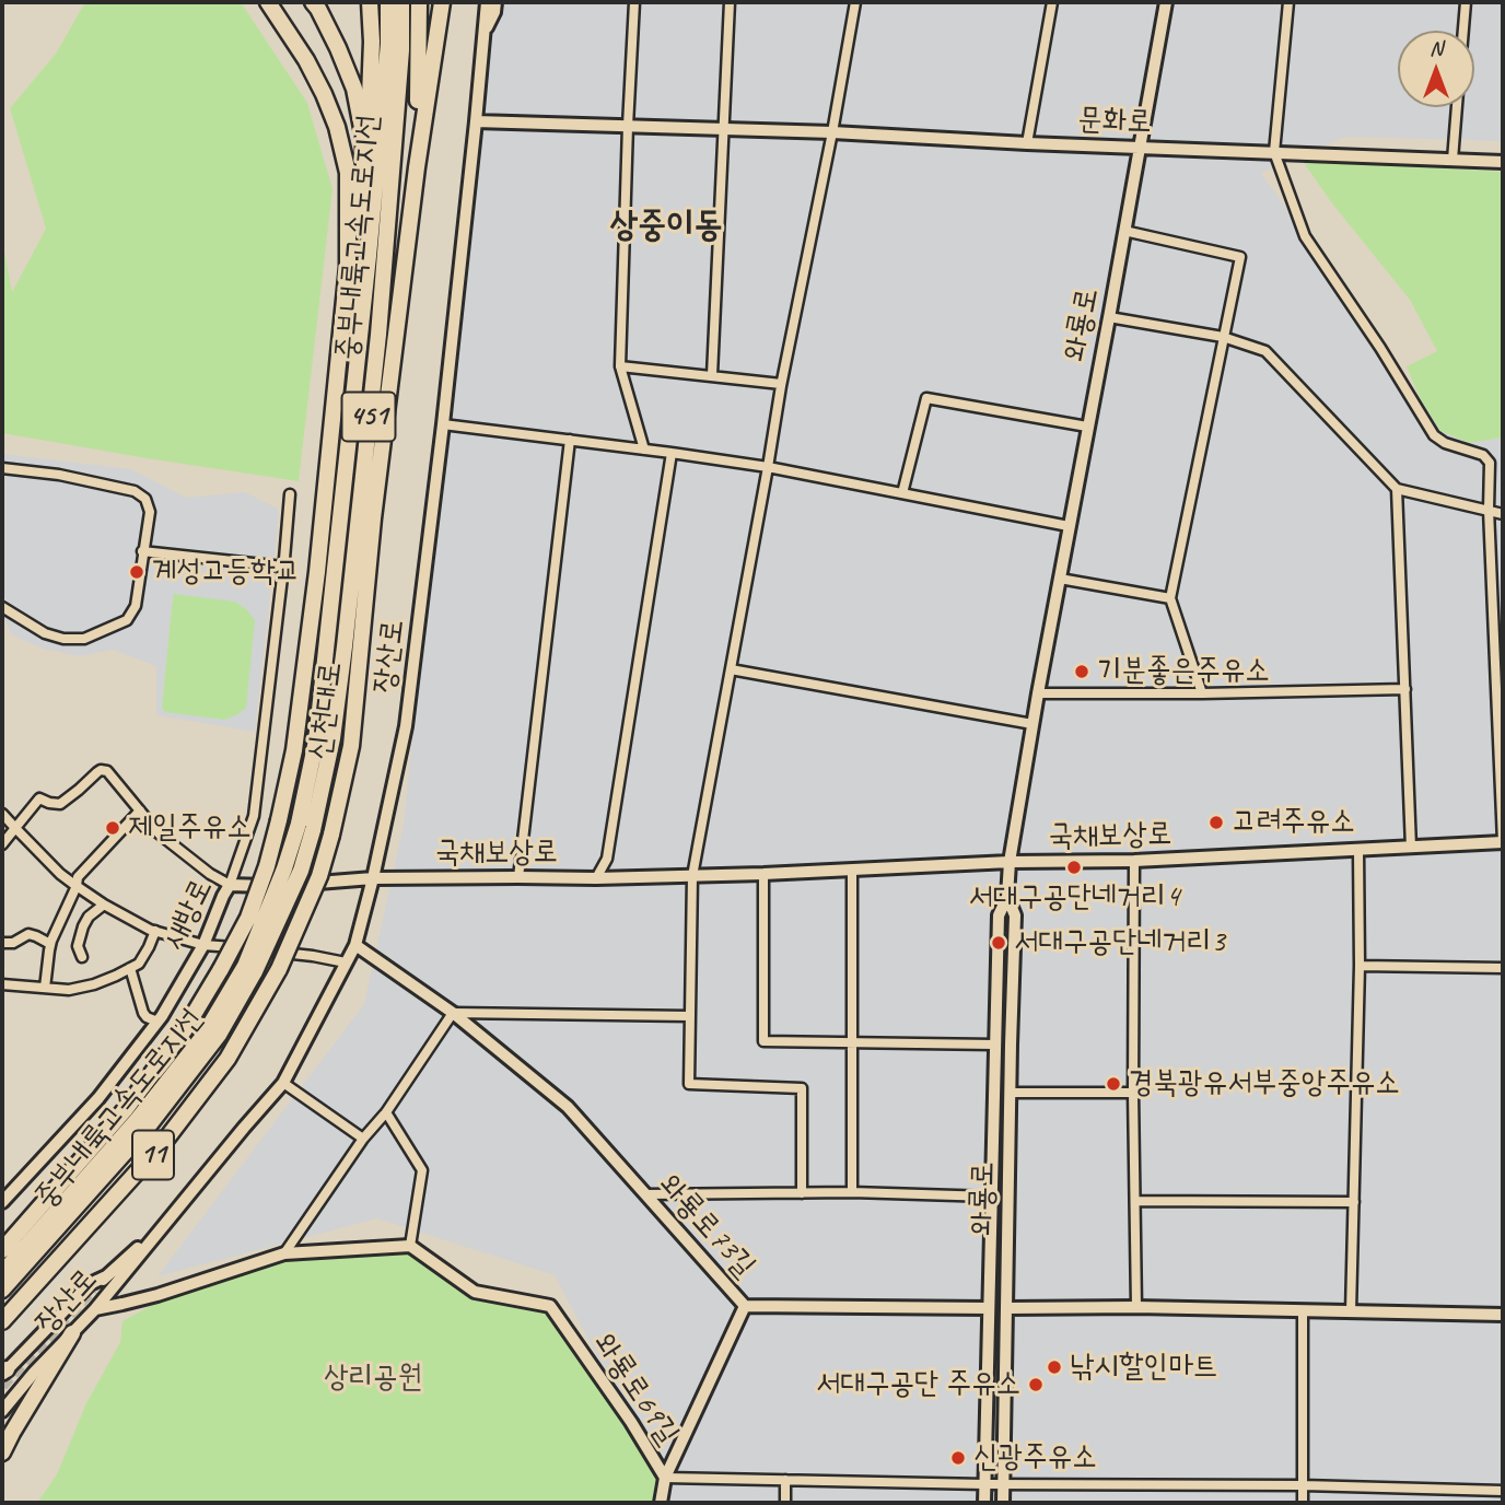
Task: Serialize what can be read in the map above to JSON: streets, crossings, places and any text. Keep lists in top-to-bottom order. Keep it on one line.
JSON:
{"streets":{"highway":["중부내륙고속도로지선","451","신천대로","11"],"main road":["문화로","와룡로","장산로","국채보상로","새방로","와룡로73길","와룡로69길"]},"crossings":[["문화로","와룡로"],["문화로","장산로"],["와룡로","국채보상로"],["와룡로","와룡로73길"],["와룡로","와룡로69길"],["장산로","국채보상로"],["장산로","와룡로73길"],["국채보상로","새방로"]],"districts":["상중이동"],"parks":["상리공원"],"places":["계성고등학교","기분좋은주유소","고려주유소","제일주유소","서대구공단네거리4","서대구공단네거리3","경북광유서부중앙주유소","낚시할인마트","서대구공단 주유소","신광주유소"],"north":"top"}
